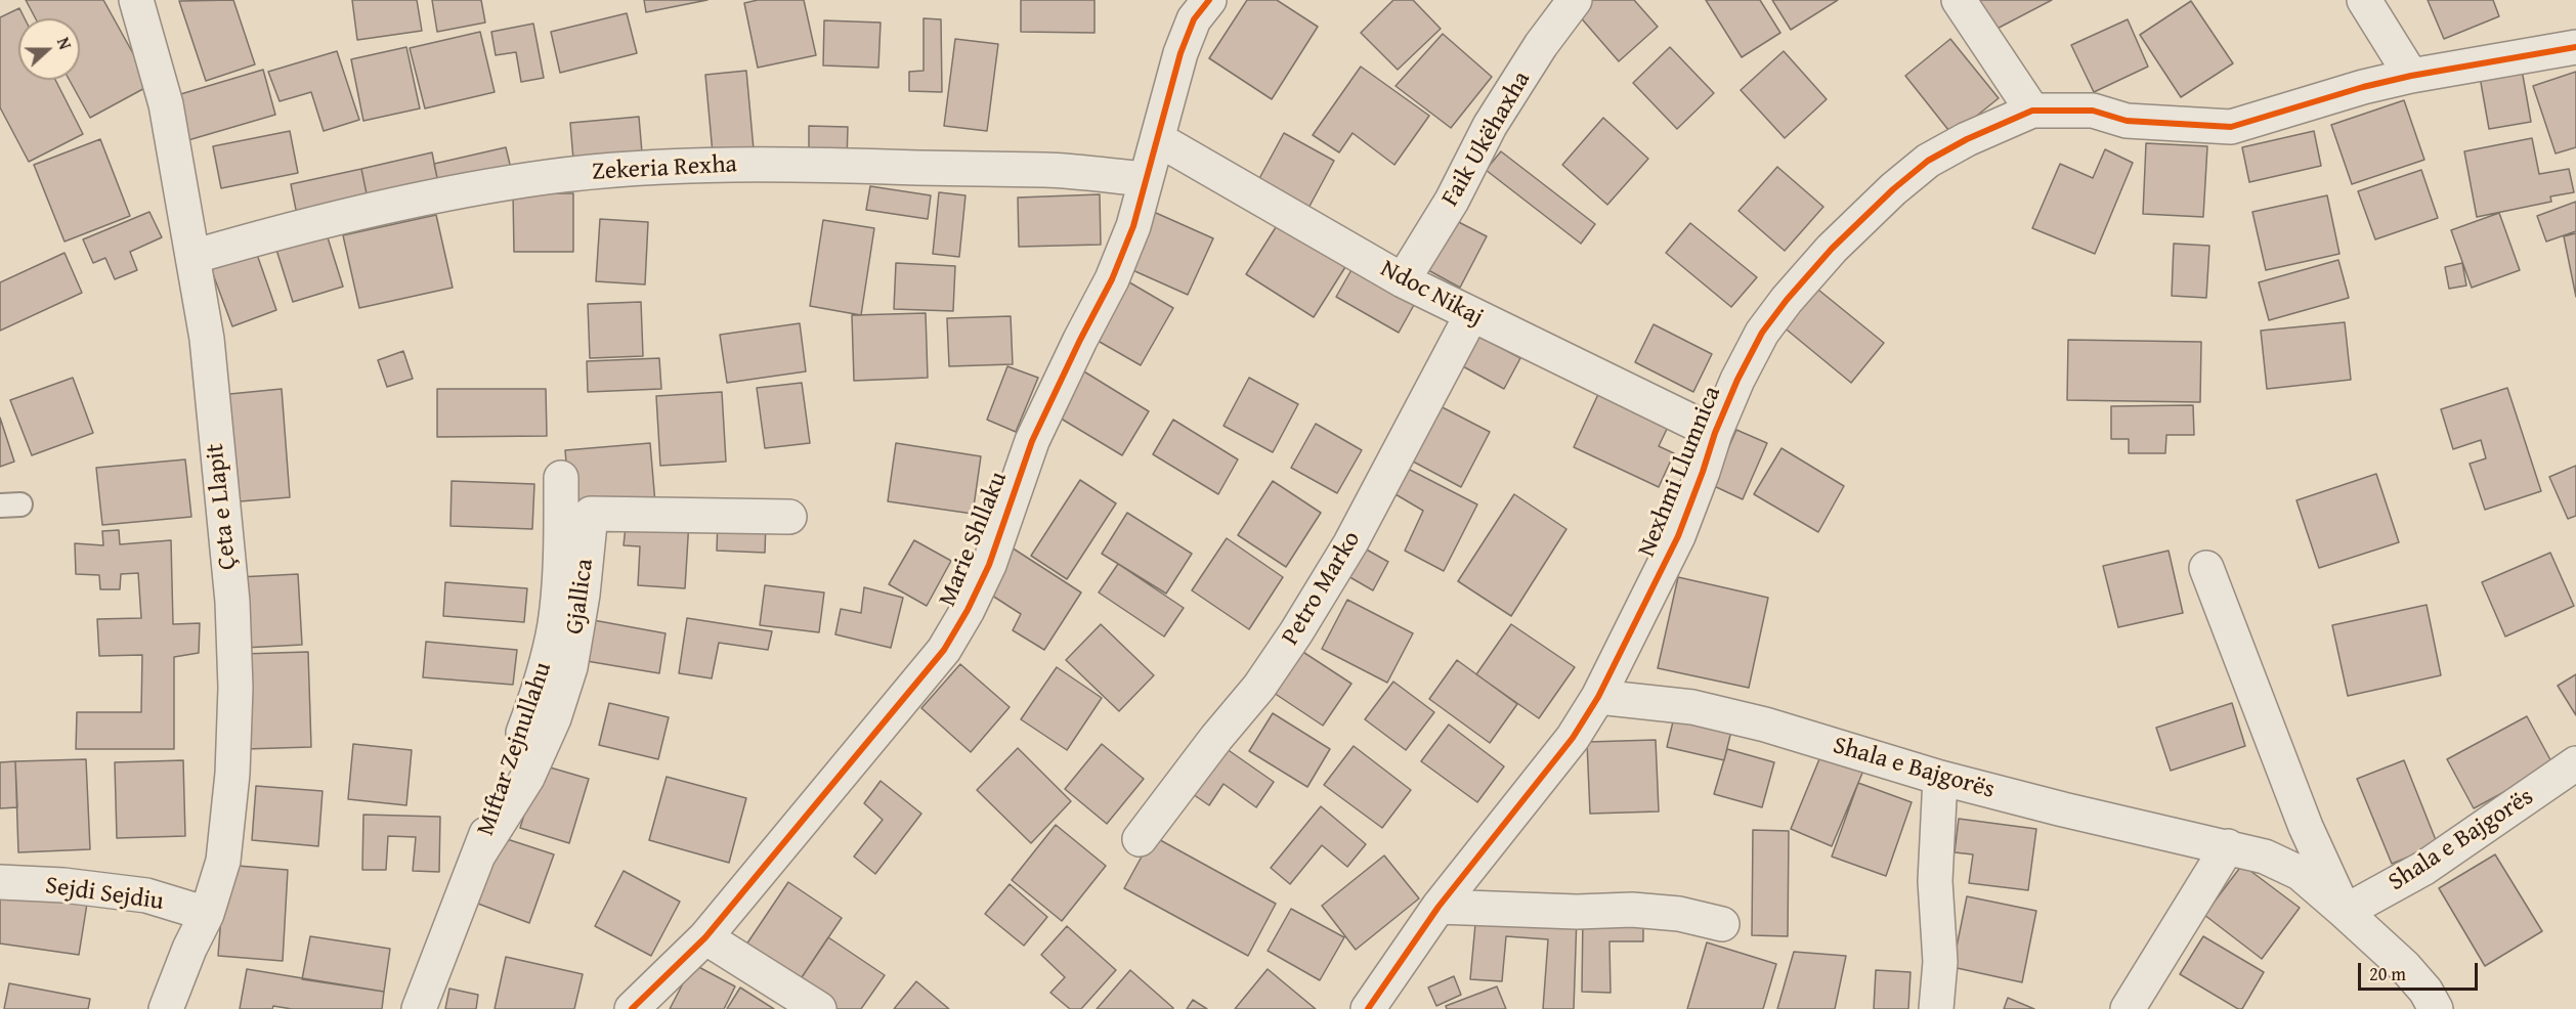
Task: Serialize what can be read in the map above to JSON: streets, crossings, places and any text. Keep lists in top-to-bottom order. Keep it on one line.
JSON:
{"streets":{"street":["Faik Ukëhaxha","Zekeria Rexha","Ndoc Nikaj","Nexhmi Llumnica","Çeta e Llapit","Marie Shllaku","Petro Marko","Gjallica","Miftar Zejnullahu","Shala e Bajgorës","Sejdi Sejdiu"]},"crossings":[["Faik Ukëhaxha","Ndoc Nikaj"],["Zekeria Rexha","Çeta e Llapit"],["Zekeria Rexha","Marie Shllaku"],["Ndoc Nikaj","Nexhmi Llumnica"],["Ndoc Nikaj","Marie Shllaku"],["Ndoc Nikaj","Petro Marko"],["Nexhmi Llumnica","Shala e Bajgorës"],["Çeta e Llapit","Sejdi Sejdiu"],["Gjallica","Miftar Zejnullahu"]],"scale_bar":"20 m","north":"right"}
